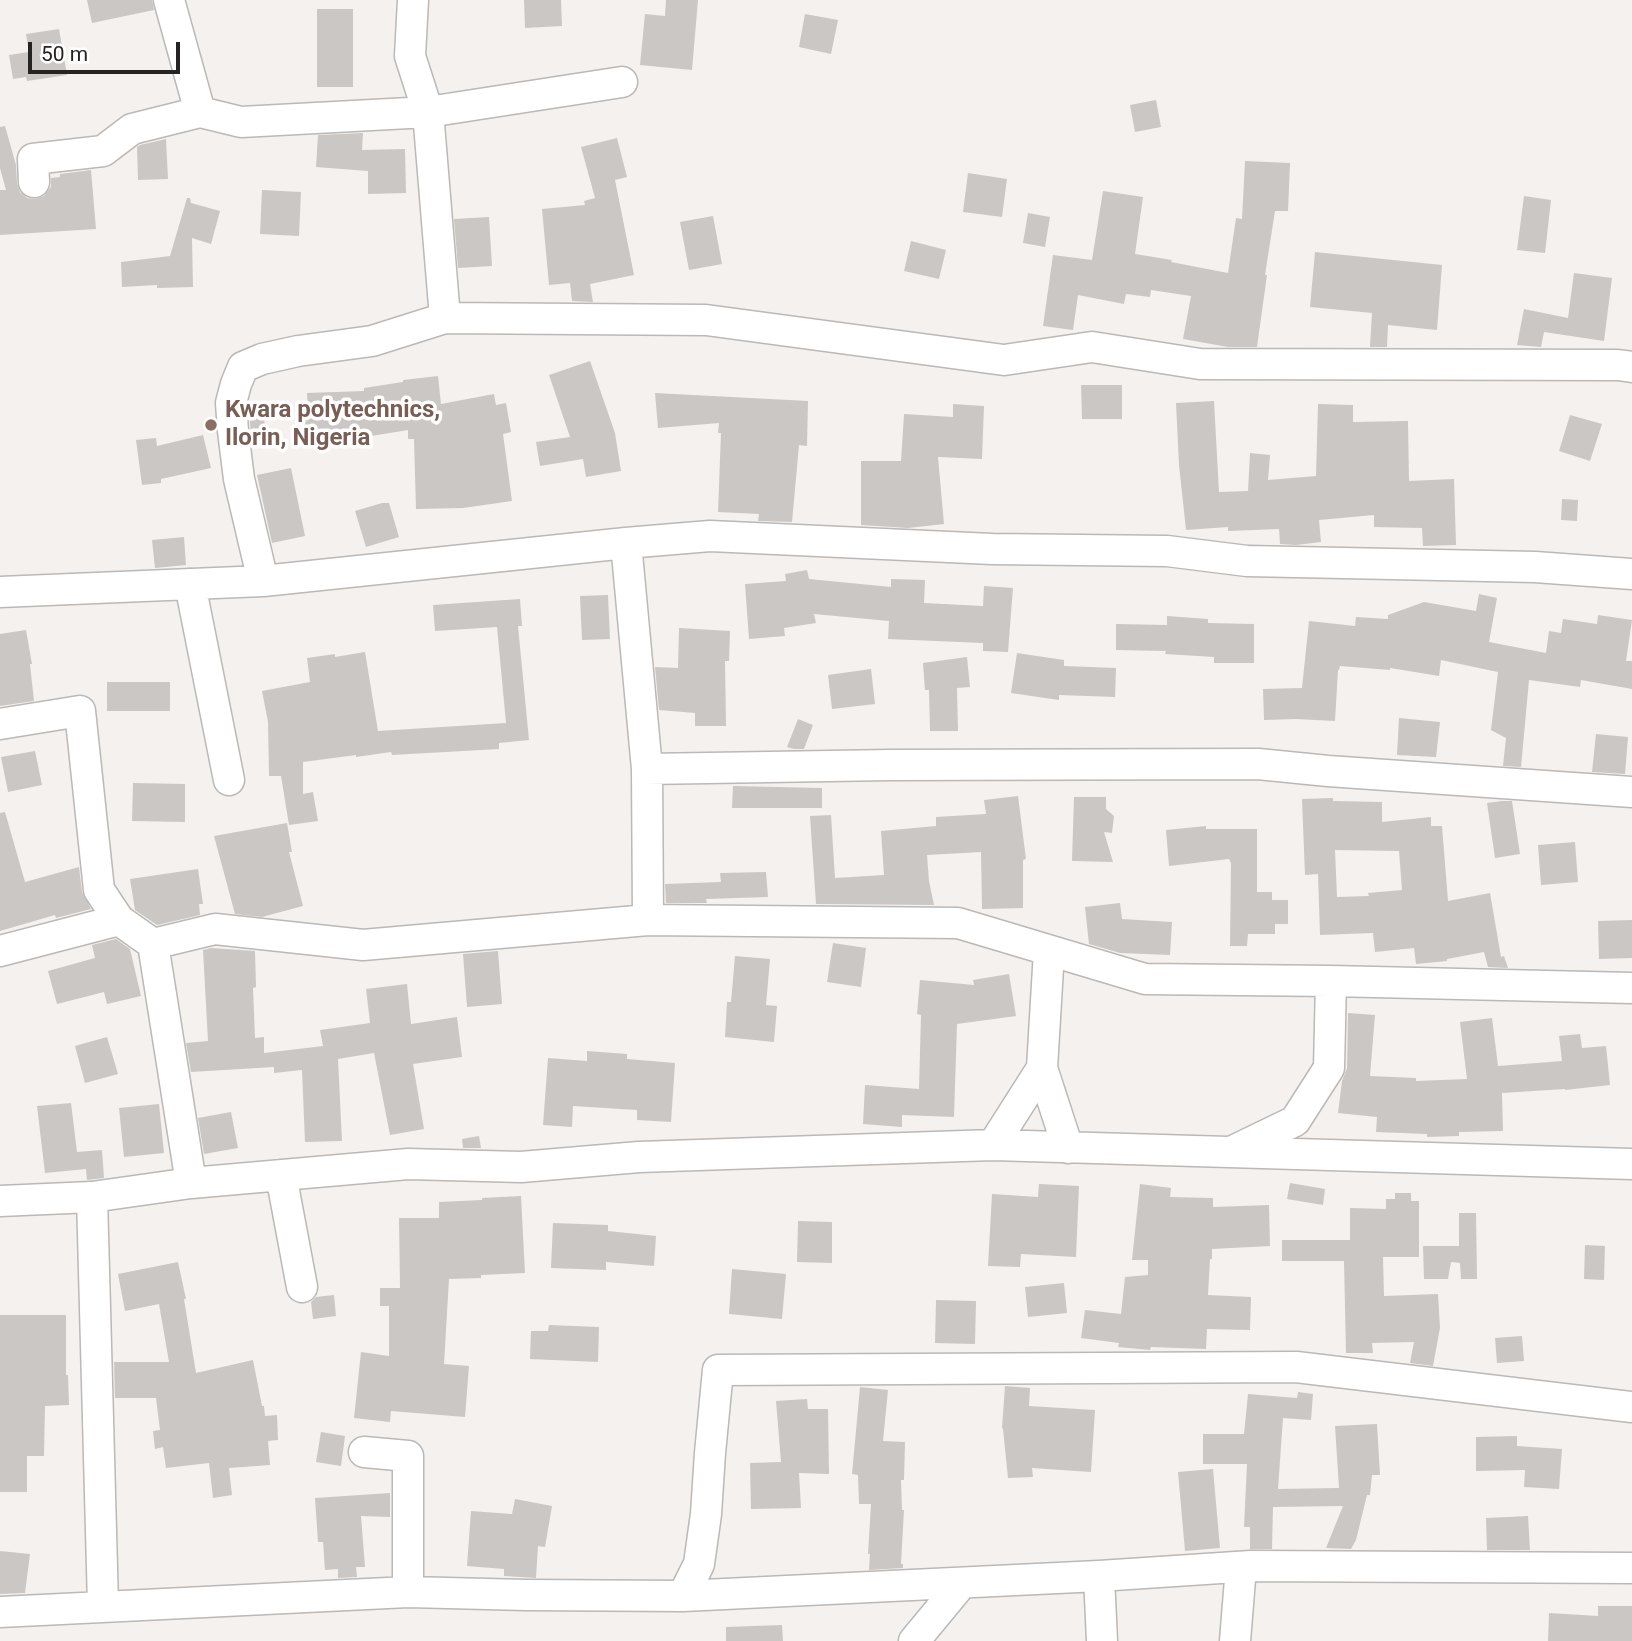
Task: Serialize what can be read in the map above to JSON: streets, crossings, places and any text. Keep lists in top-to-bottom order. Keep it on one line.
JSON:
{"places":["Kwara polytechnics, Ilorin, Nigeria"],"scale_bar":"50 m"}
